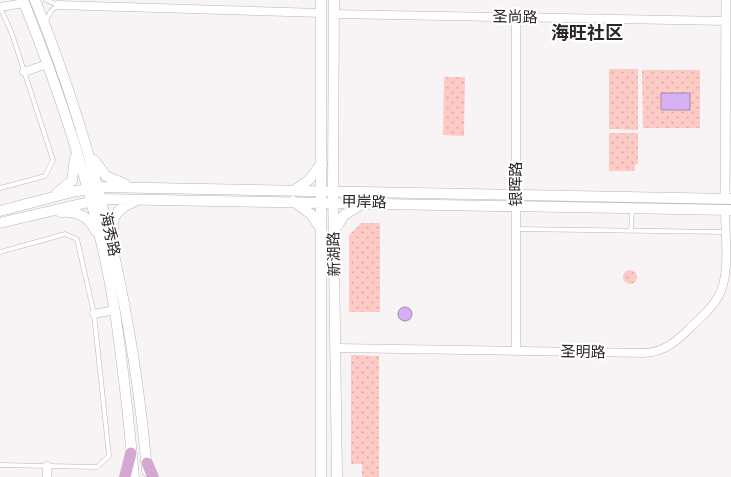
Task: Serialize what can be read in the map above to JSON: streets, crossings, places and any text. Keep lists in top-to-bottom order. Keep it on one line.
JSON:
{"streets":{"main road":["甲岸路","海秀路","新湖路"],"street":["圣尚路","银晖路","圣明路"]},"crossings":[["圣尚路","银晖路"],["圣尚路","新湖路"],["银晖路","甲岸路"],["银晖路","圣明路"],["甲岸路","海秀路"],["甲岸路","新湖路"],["甲岸路","圣明路"],["新湖路","圣明路"]],"districts":["海旺社区"]}
